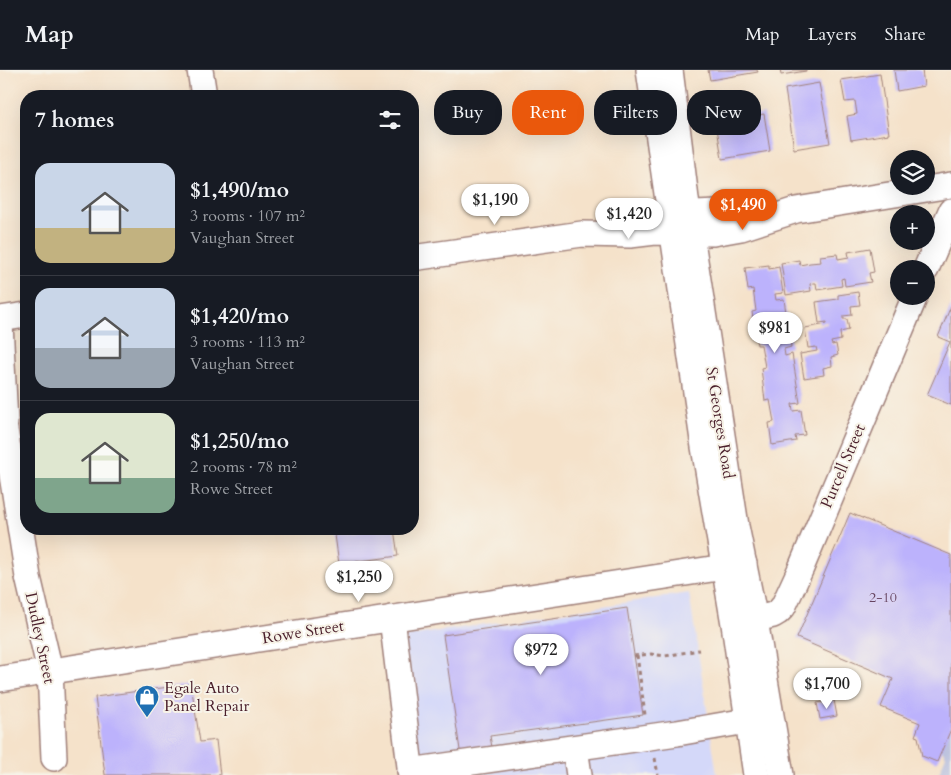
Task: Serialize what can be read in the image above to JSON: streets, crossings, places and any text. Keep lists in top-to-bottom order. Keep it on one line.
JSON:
{"streets":{"street":["St Georges Road","Purcell Street","Rowe Street","Dudley Street"]},"crossings":[["St Georges Road","Purcell Street"],["St Georges Road","Rowe Street"],["Rowe Street","Dudley Street"]],"places":{"shop":["Egale Auto Panel Repair"]},"house_numbers":["2-10"],"page":{"header":"Map","nav":["Map","Layers","Share"],"chip":["Buy","Rent","Filters","New"],"heading":"7 homes","map_buttons":["+","−"],"list":[{"name":"$1,490/mo","note":"3 rooms · 107 m² · Vaughan Street"},{"name":"$1,420/mo","note":"3 rooms · 113 m² · Vaughan Street"},{"name":"$1,250/mo","note":"2 rooms · 78 m² · Rowe Street"}],"price":["$1,190","$1,490","$1,420","$981","$1,250","$972","$1,700"]}}
